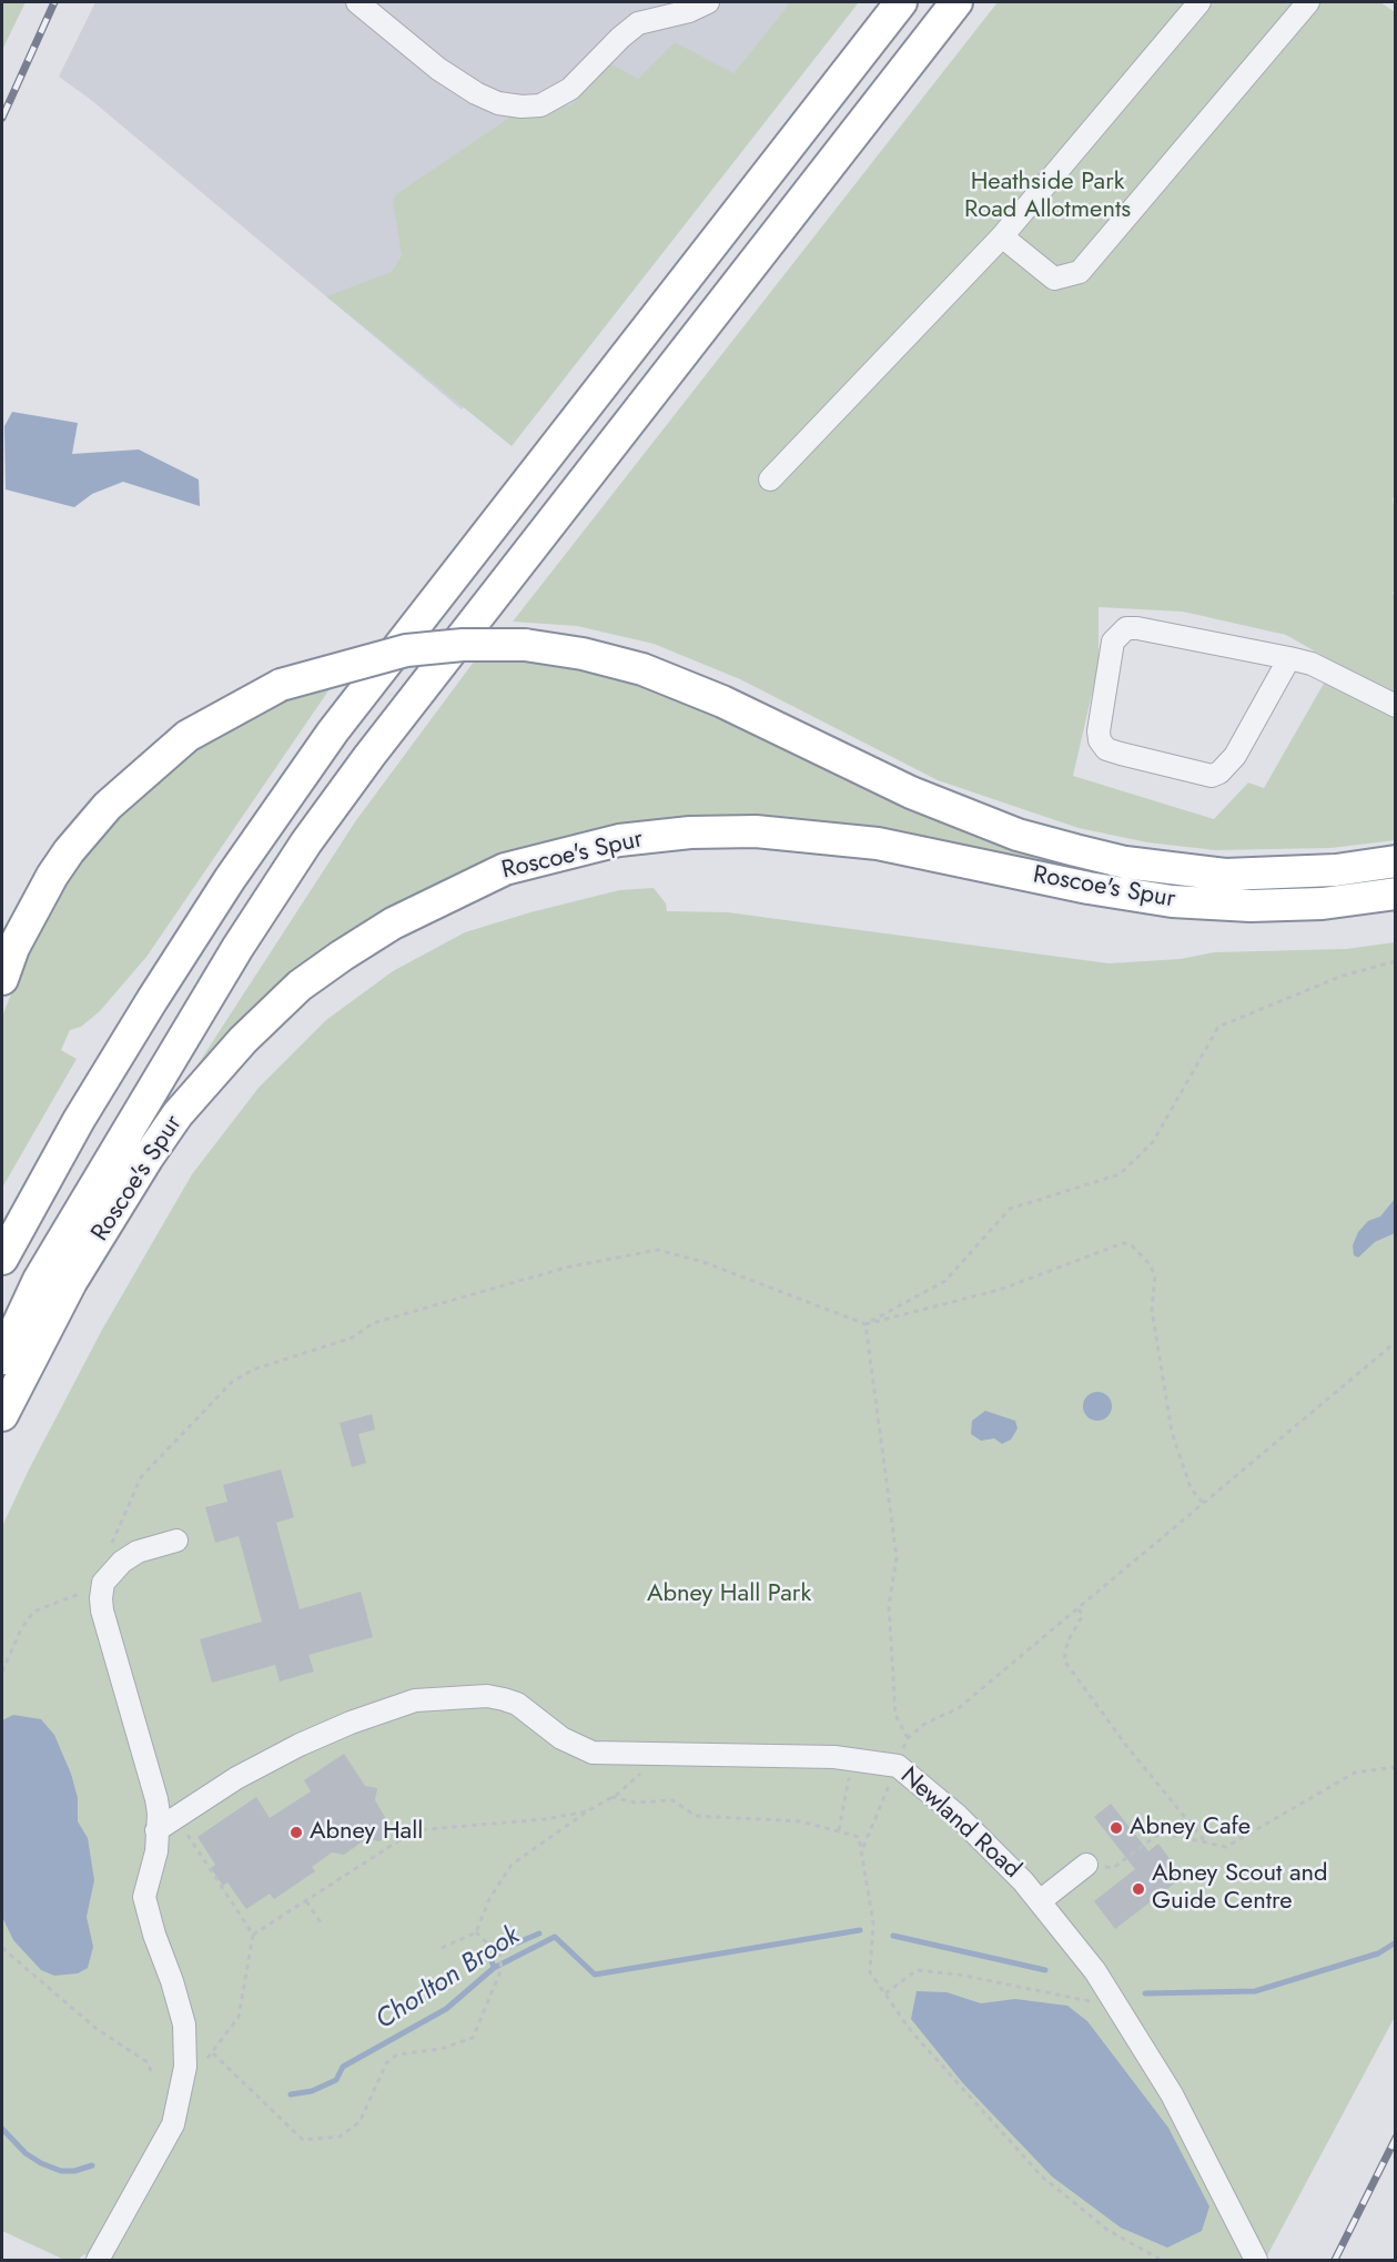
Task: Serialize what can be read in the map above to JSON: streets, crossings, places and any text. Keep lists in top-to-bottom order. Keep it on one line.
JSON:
{"streets":{"highway":["Roscoe's Spur"],"street":["Newland Road"]},"water":["Chorlton Brook"],"parks":["Heathside Park Road Allotments","Abney Hall Park"],"places":["Abney Cafe","Abney Hall","Abney Scout and Guide Centre"]}
